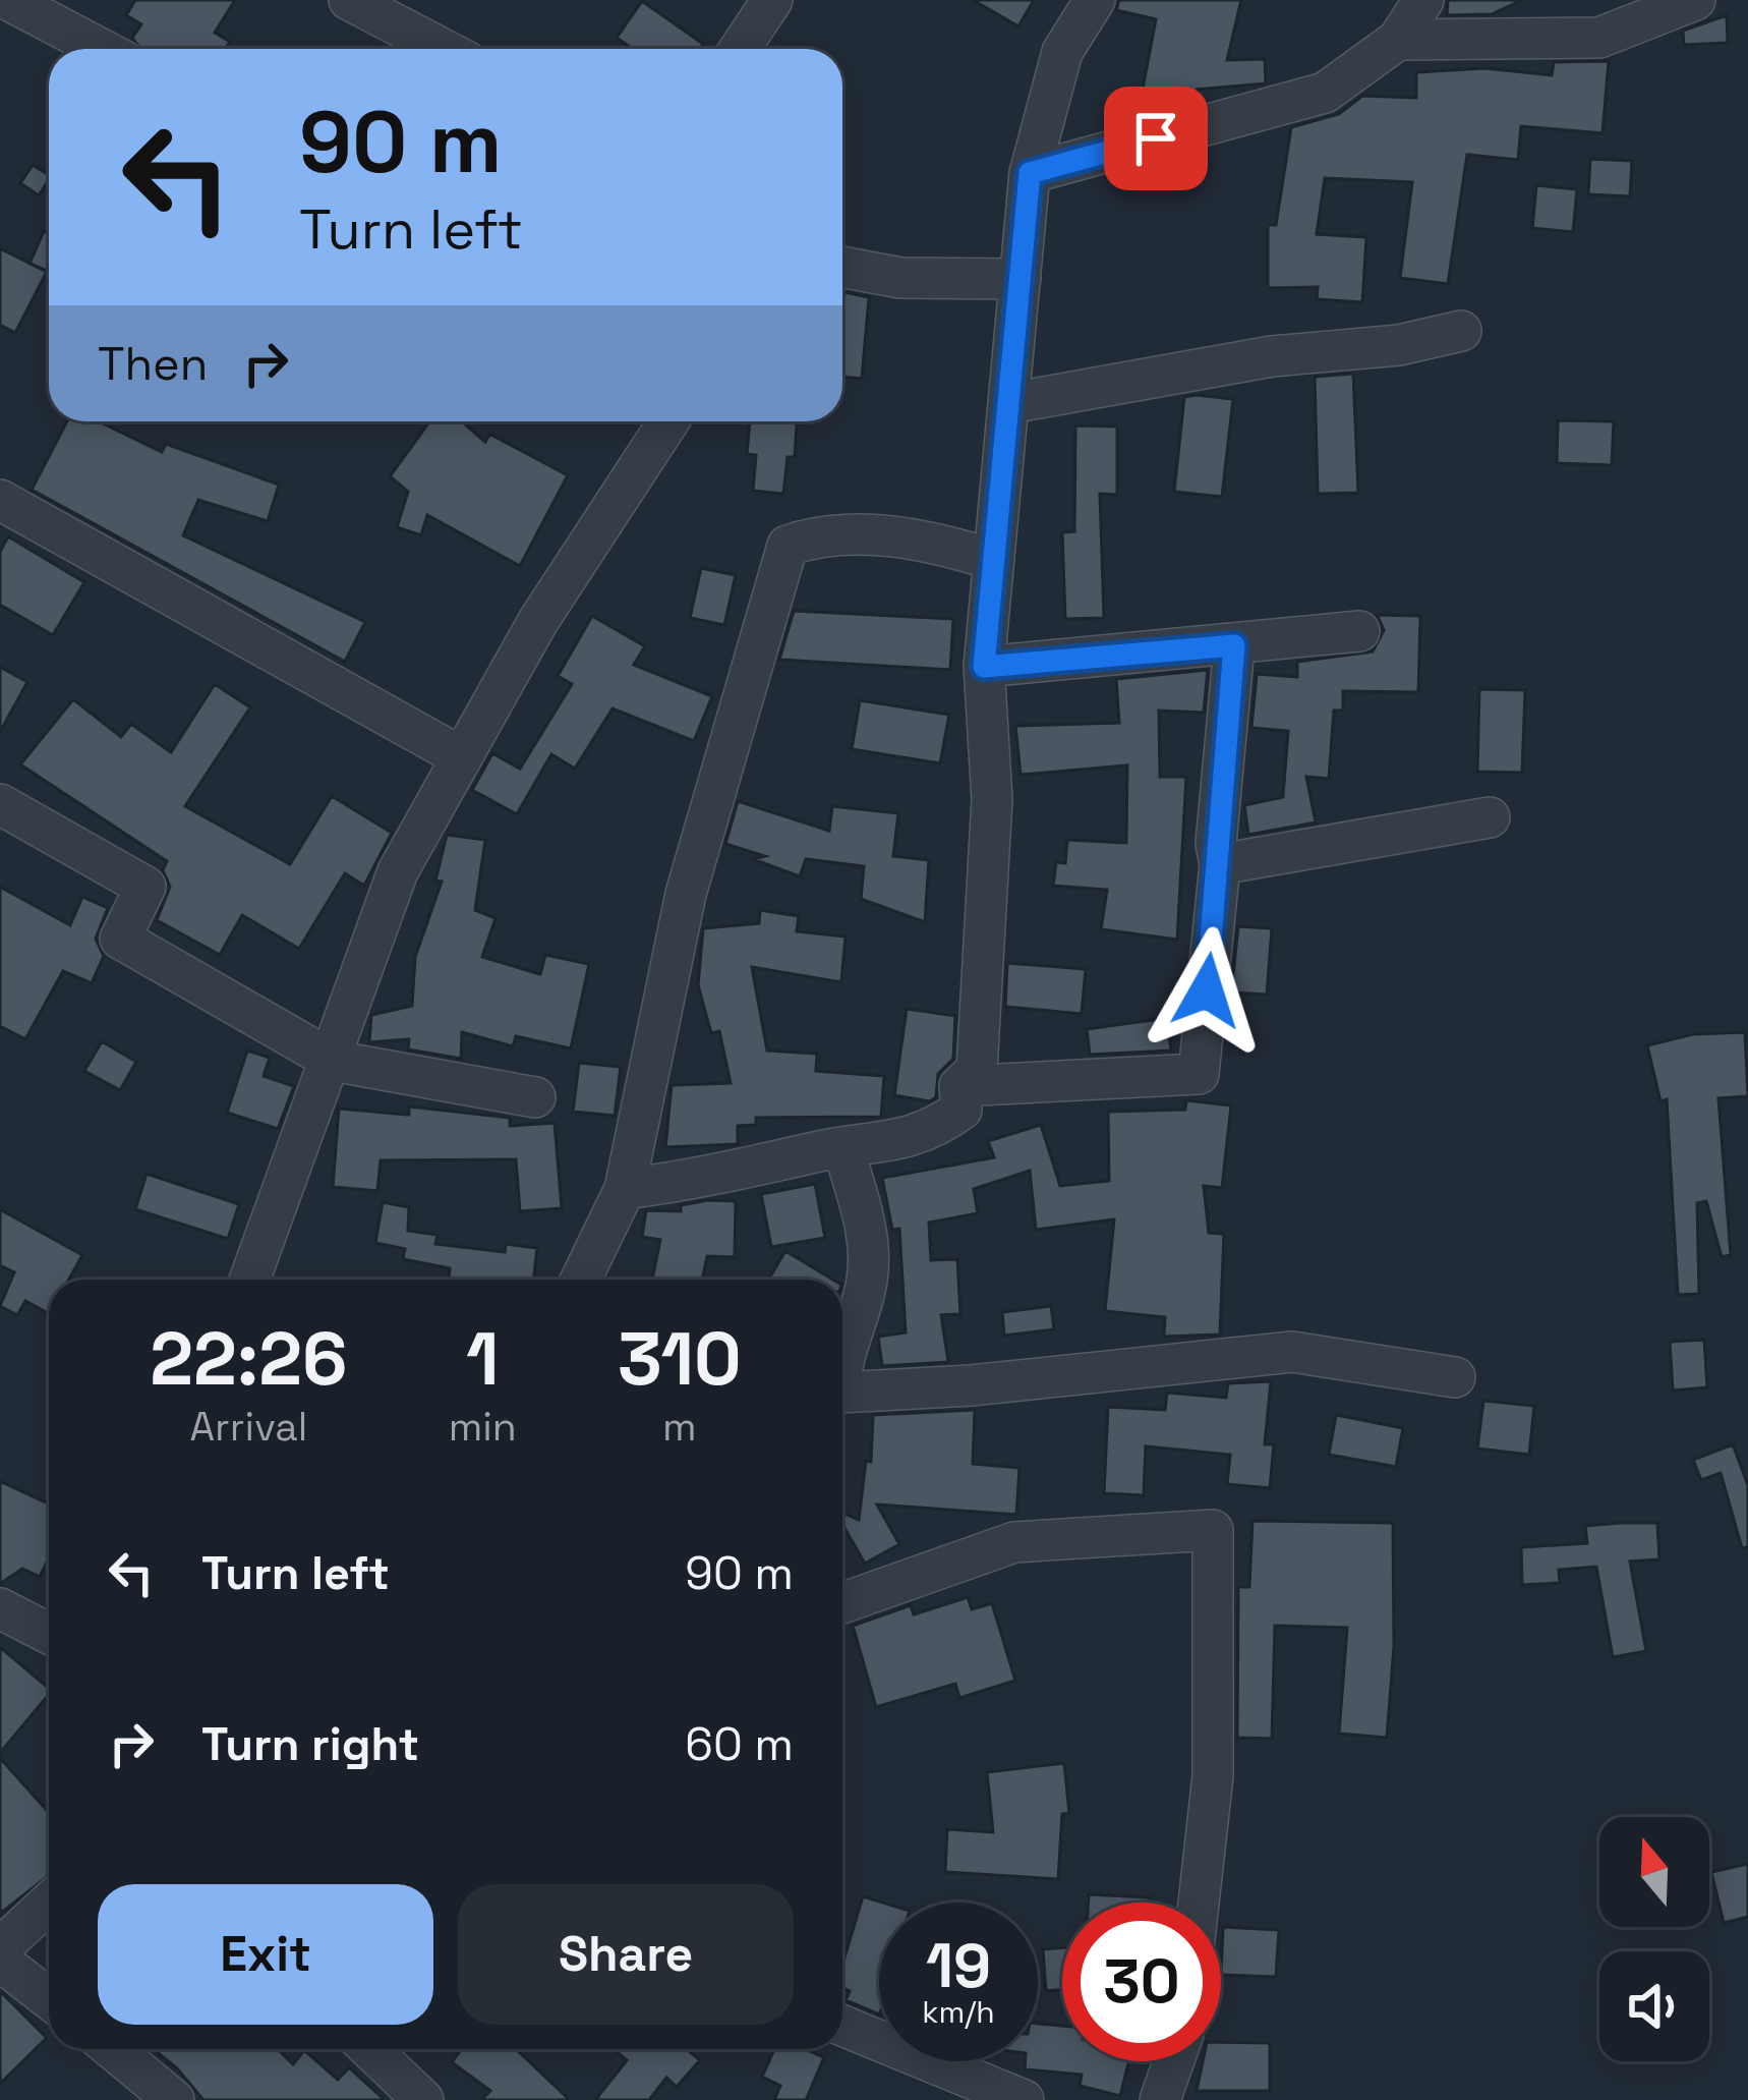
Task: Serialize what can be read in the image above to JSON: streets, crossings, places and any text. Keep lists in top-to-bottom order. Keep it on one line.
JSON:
{"north":"top","page":{"turn":["90 m","Turn left"],"then":"Then","eta":["22:26","Arrival","1","min","310","m"],"list":[{"name":"Turn left","value":"90 m"},{"name":"Turn right","value":"60 m"}],"buttons":["Exit","Share"],"speed":"19 km/h","limit":"30"}}
